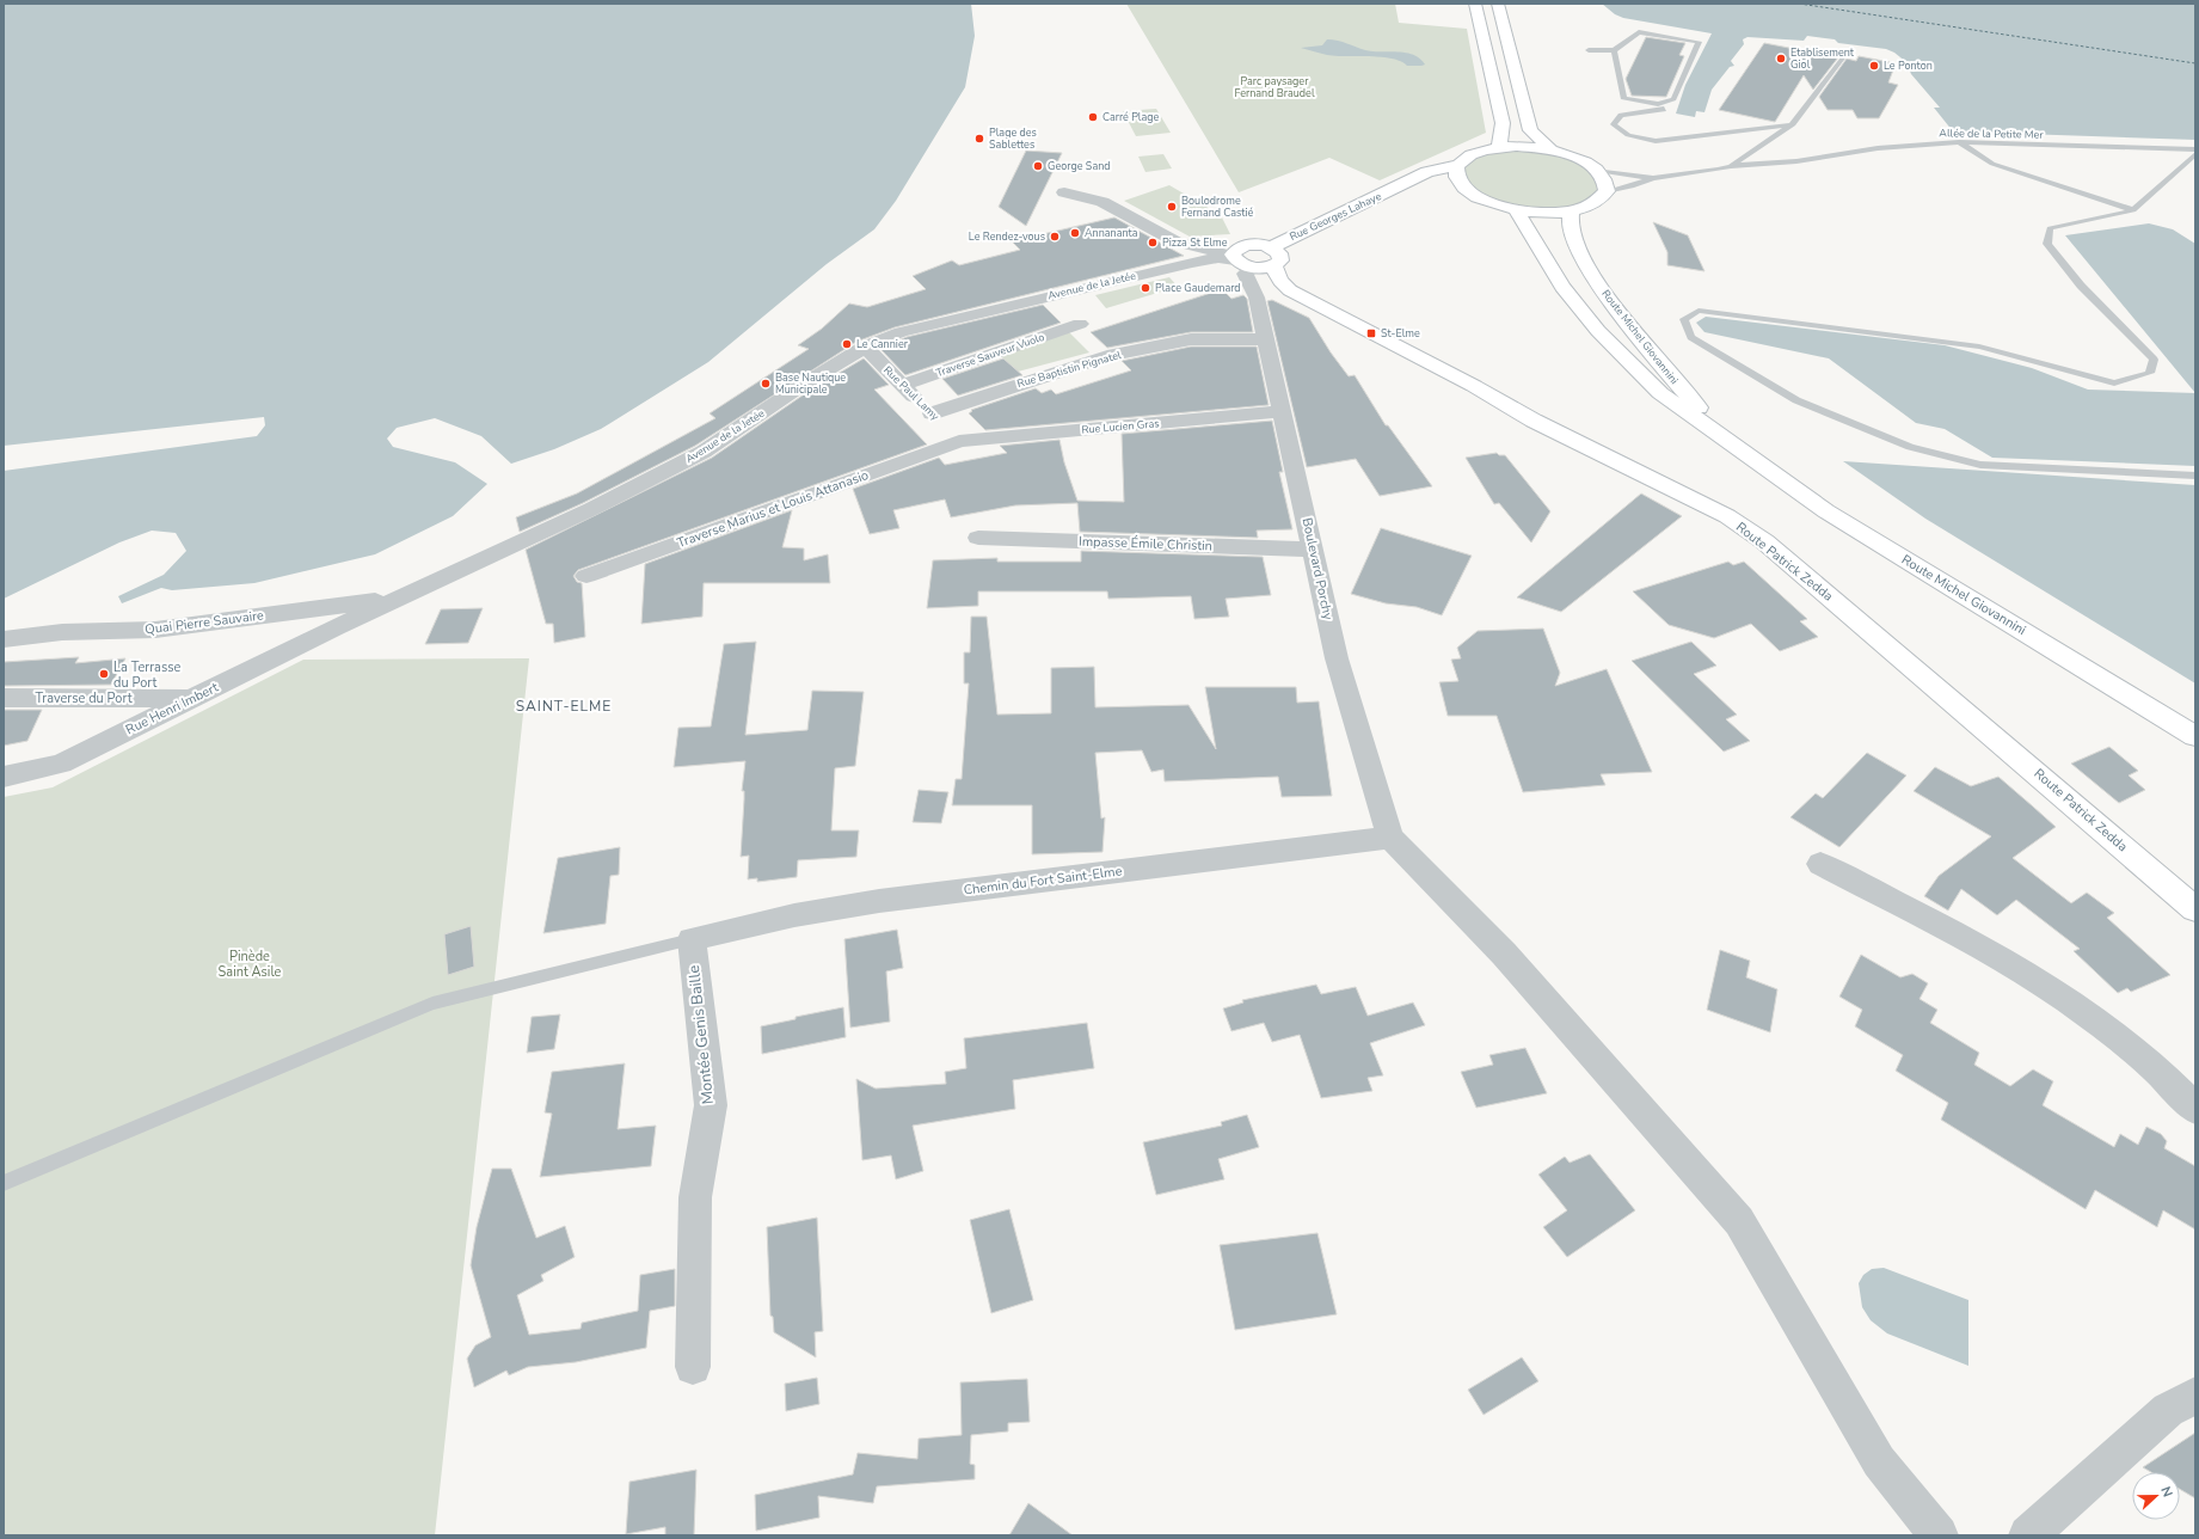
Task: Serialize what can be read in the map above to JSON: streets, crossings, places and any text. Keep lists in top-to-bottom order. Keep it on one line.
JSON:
{"streets":{"main road":["Rue Georges Lahaye","Route Michel Giovannini","Route Patrick Zedda"],"street":["Avenue de la Jetée","Traverse Sauveur Vuolo","Rue Baptistin Pignatel","Rue Paul Lamy","Rue Lucien Gras","Traverse Marius et Louis Attanasio","Impasse Émile Christin","Boulevard Porchy","Quai Pierre Sauvaire","Traverse du Port","Rue Henri Imbert","Chemin du Fort Saint-Elme","Montée Genis Baille"],"lane":["Allée de la Petite Mer"]},"crossings":[["Rue Georges Lahaye","Route Patrick Zedda"],["Avenue de la Jetée","Traverse Sauveur Vuolo"],["Avenue de la Jetée","Rue Paul Lamy"],["Avenue de la Jetée","Boulevard Porchy"],["Avenue de la Jetée","Quai Pierre Sauvaire"],["Avenue de la Jetée","Rue Henri Imbert"],["Traverse Sauveur Vuolo","Rue Paul Lamy"],["Rue Baptistin Pignatel","Rue Paul Lamy"],["Rue Baptistin Pignatel","Boulevard Porchy"],["Rue Paul Lamy","Rue Lucien Gras"],["Rue Paul Lamy","Traverse Marius et Louis Attanasio"],["Rue Lucien Gras","Traverse Marius et Louis Attanasio"],["Rue Lucien Gras","Boulevard Porchy"],["Impasse Émile Christin","Boulevard Porchy"],["Boulevard Porchy","Chemin du Fort Saint-Elme"],["Traverse du Port","Rue Henri Imbert"],["Chemin du Fort Saint-Elme","Montée Genis Baille"]],"districts":["SAINT-ELME"],"parks":["Parc paysager Fernand Braudel","Pinède Saint Asile"],"places":{"other":["Etablisement Giol","Le Ponton","Carré Plage","Plage des Sablettes","George Sand","Boulodrome Fernand Castié","Annananta","Le Rendez-vous","Pizza St Elme","Place Gaudemard","Le Cannier","Base Nautique Municipale","La Terrasse du Port"],"transit":["St-Elme"]},"north":"right"}
